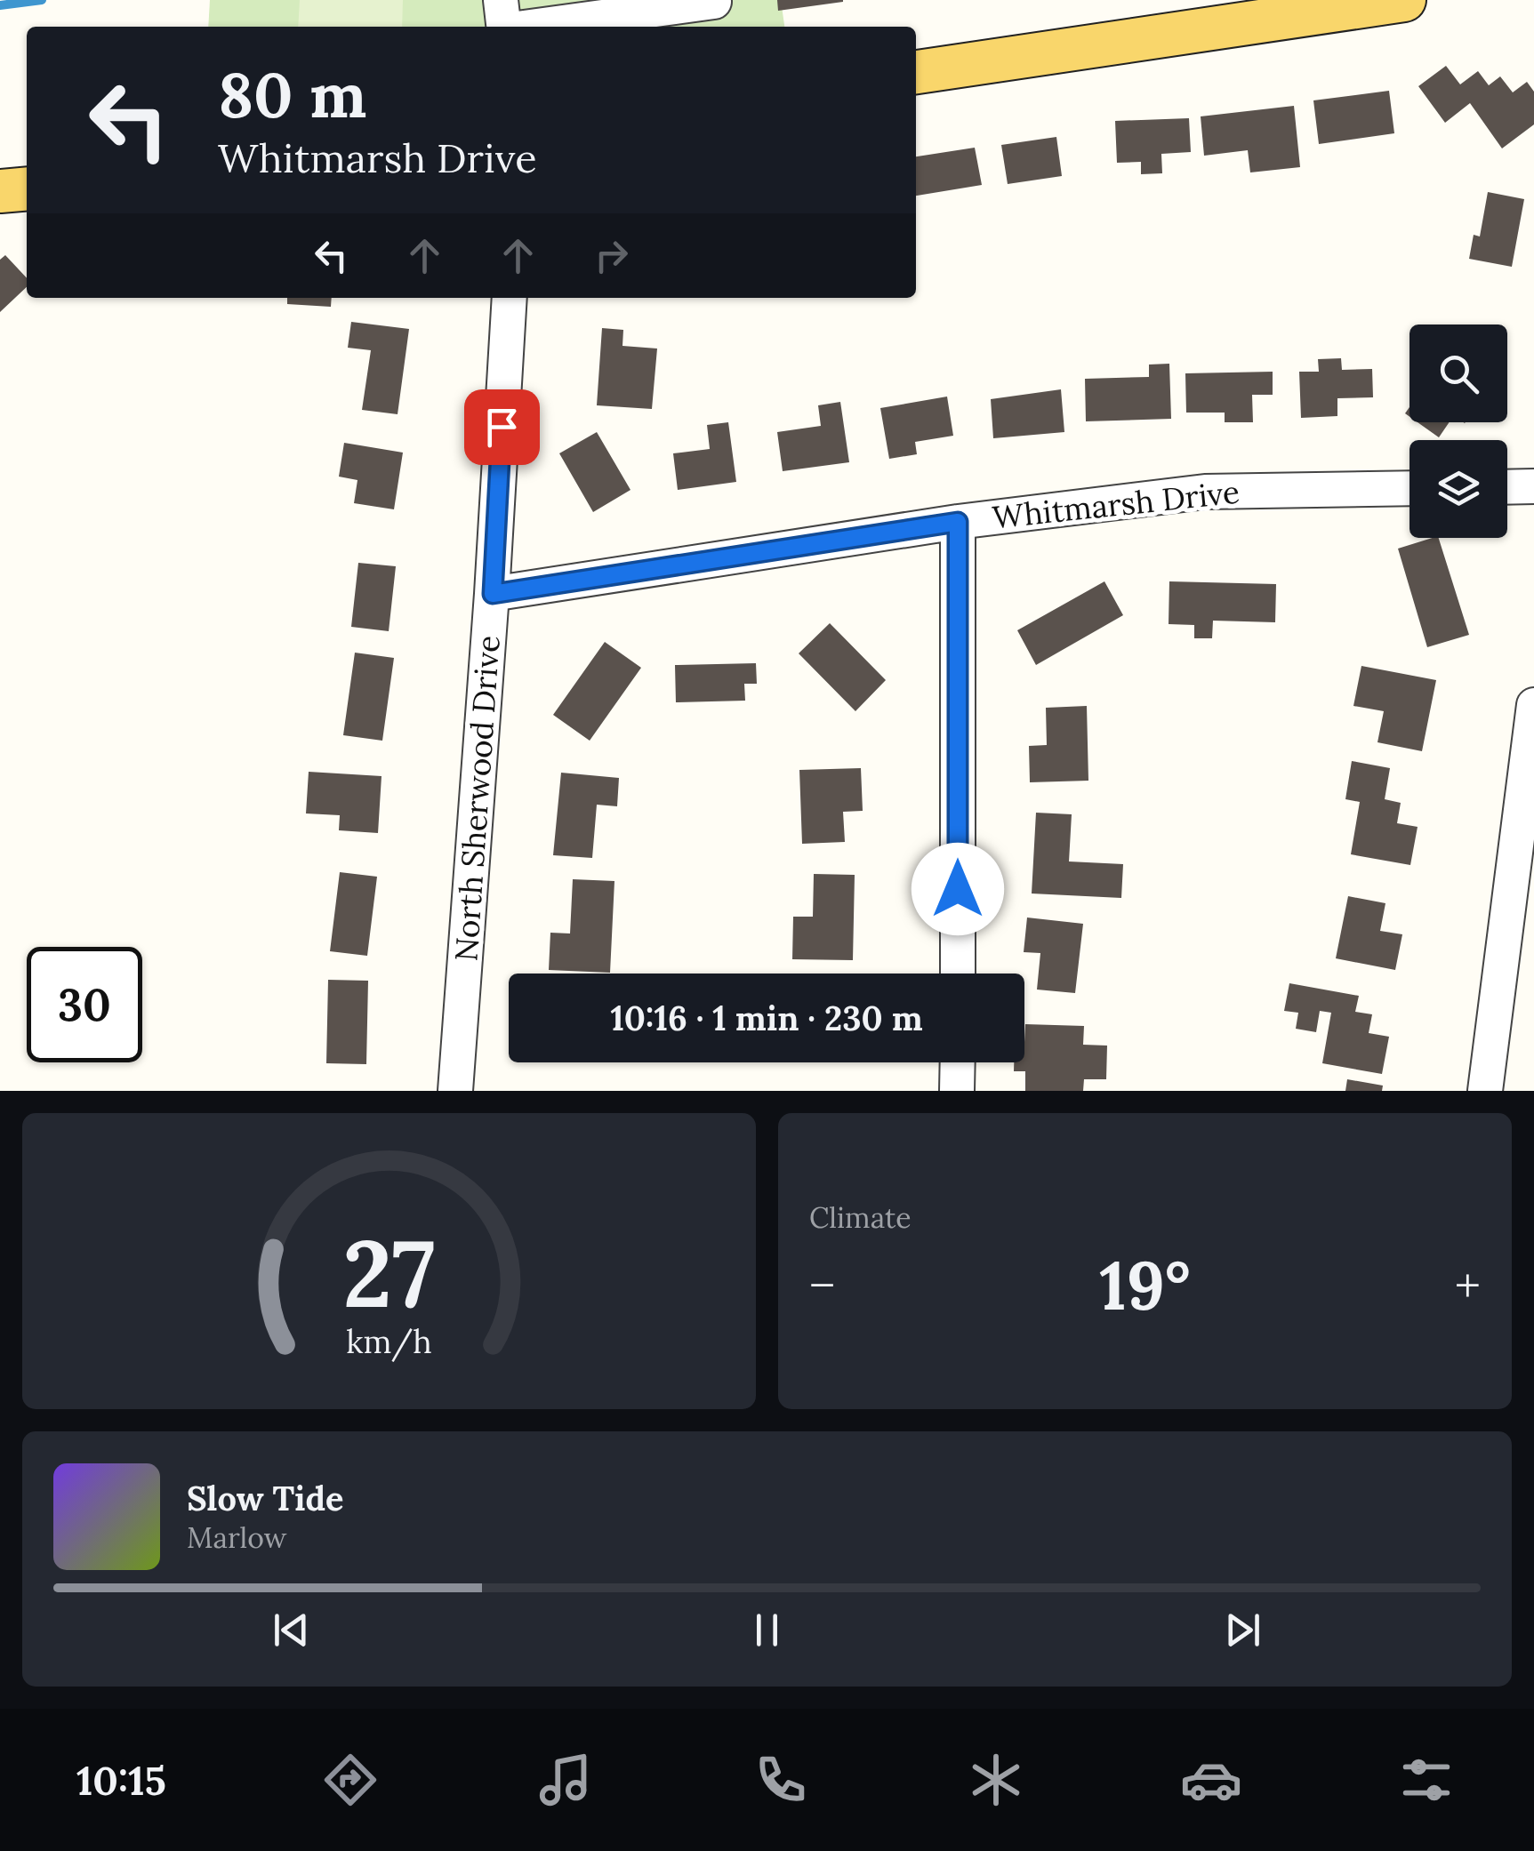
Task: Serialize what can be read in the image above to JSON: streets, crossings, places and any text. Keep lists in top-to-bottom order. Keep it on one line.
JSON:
{"streets":{"street":["Whitmarsh Drive","North Sherwood Drive"]},"crossings":[["Whitmarsh Drive","North Sherwood Drive"]],"page":{"turn":["80 m","Whitmarsh Drive"],"limit":"30","trip":"10:16 · 1 min · 230 m","tile":"Climate","heat":["−","19°","+"],"song":["Slow Tide","Marlow"],"tabs":"10:15","gauge":["27","km/h"]}}
